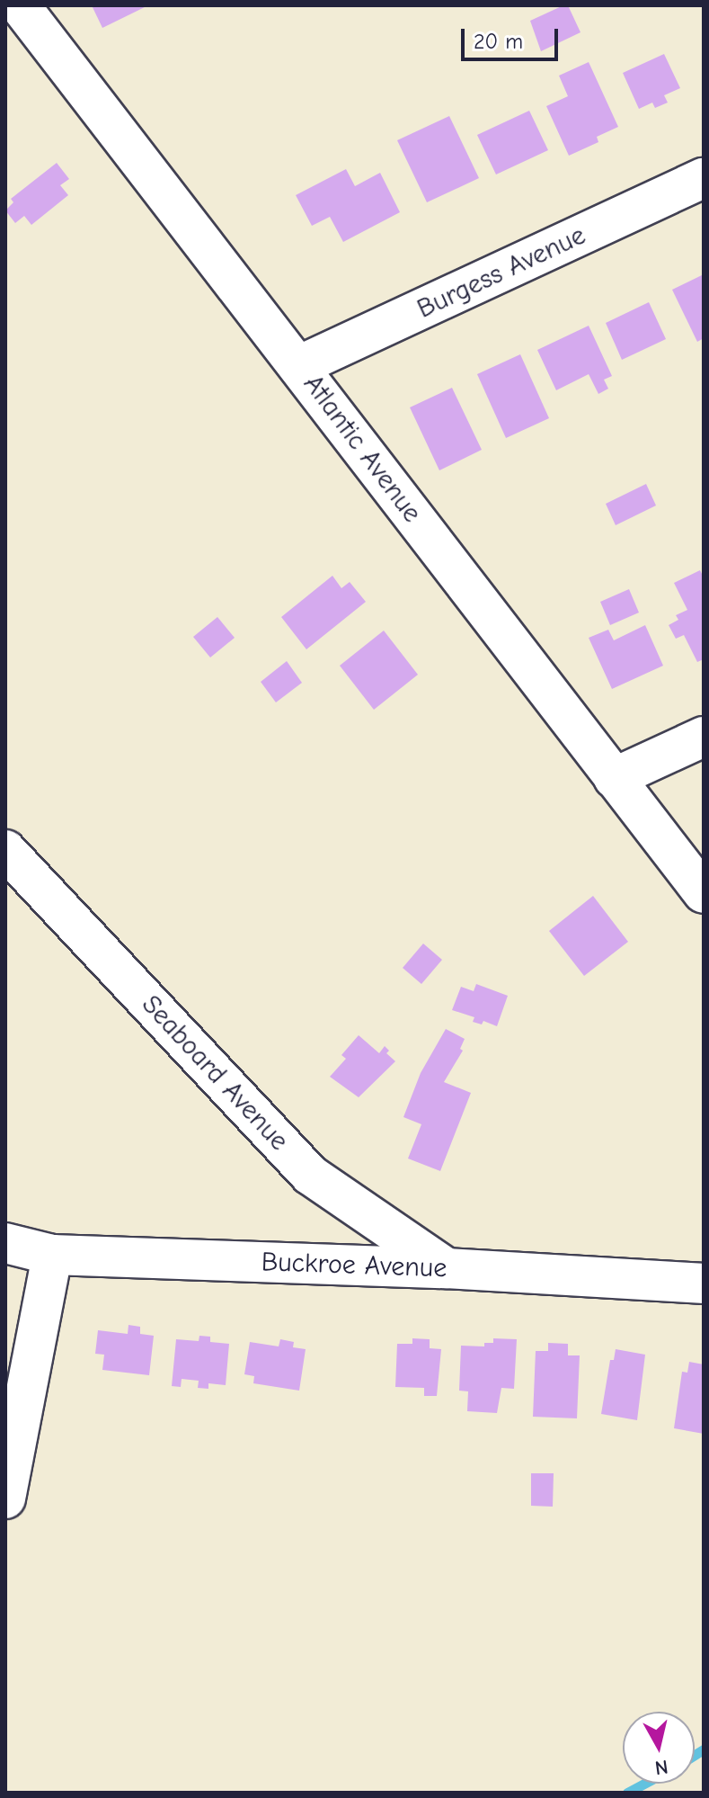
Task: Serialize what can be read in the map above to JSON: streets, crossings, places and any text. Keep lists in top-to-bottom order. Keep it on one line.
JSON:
{"streets":{"street":["Burgess Avenue","Atlantic Avenue","Seaboard Avenue","Buckroe Avenue"]},"crossings":[["Burgess Avenue","Atlantic Avenue"],["Seaboard Avenue","Buckroe Avenue"]],"scale_bar":"20 m","north":"bottom"}
